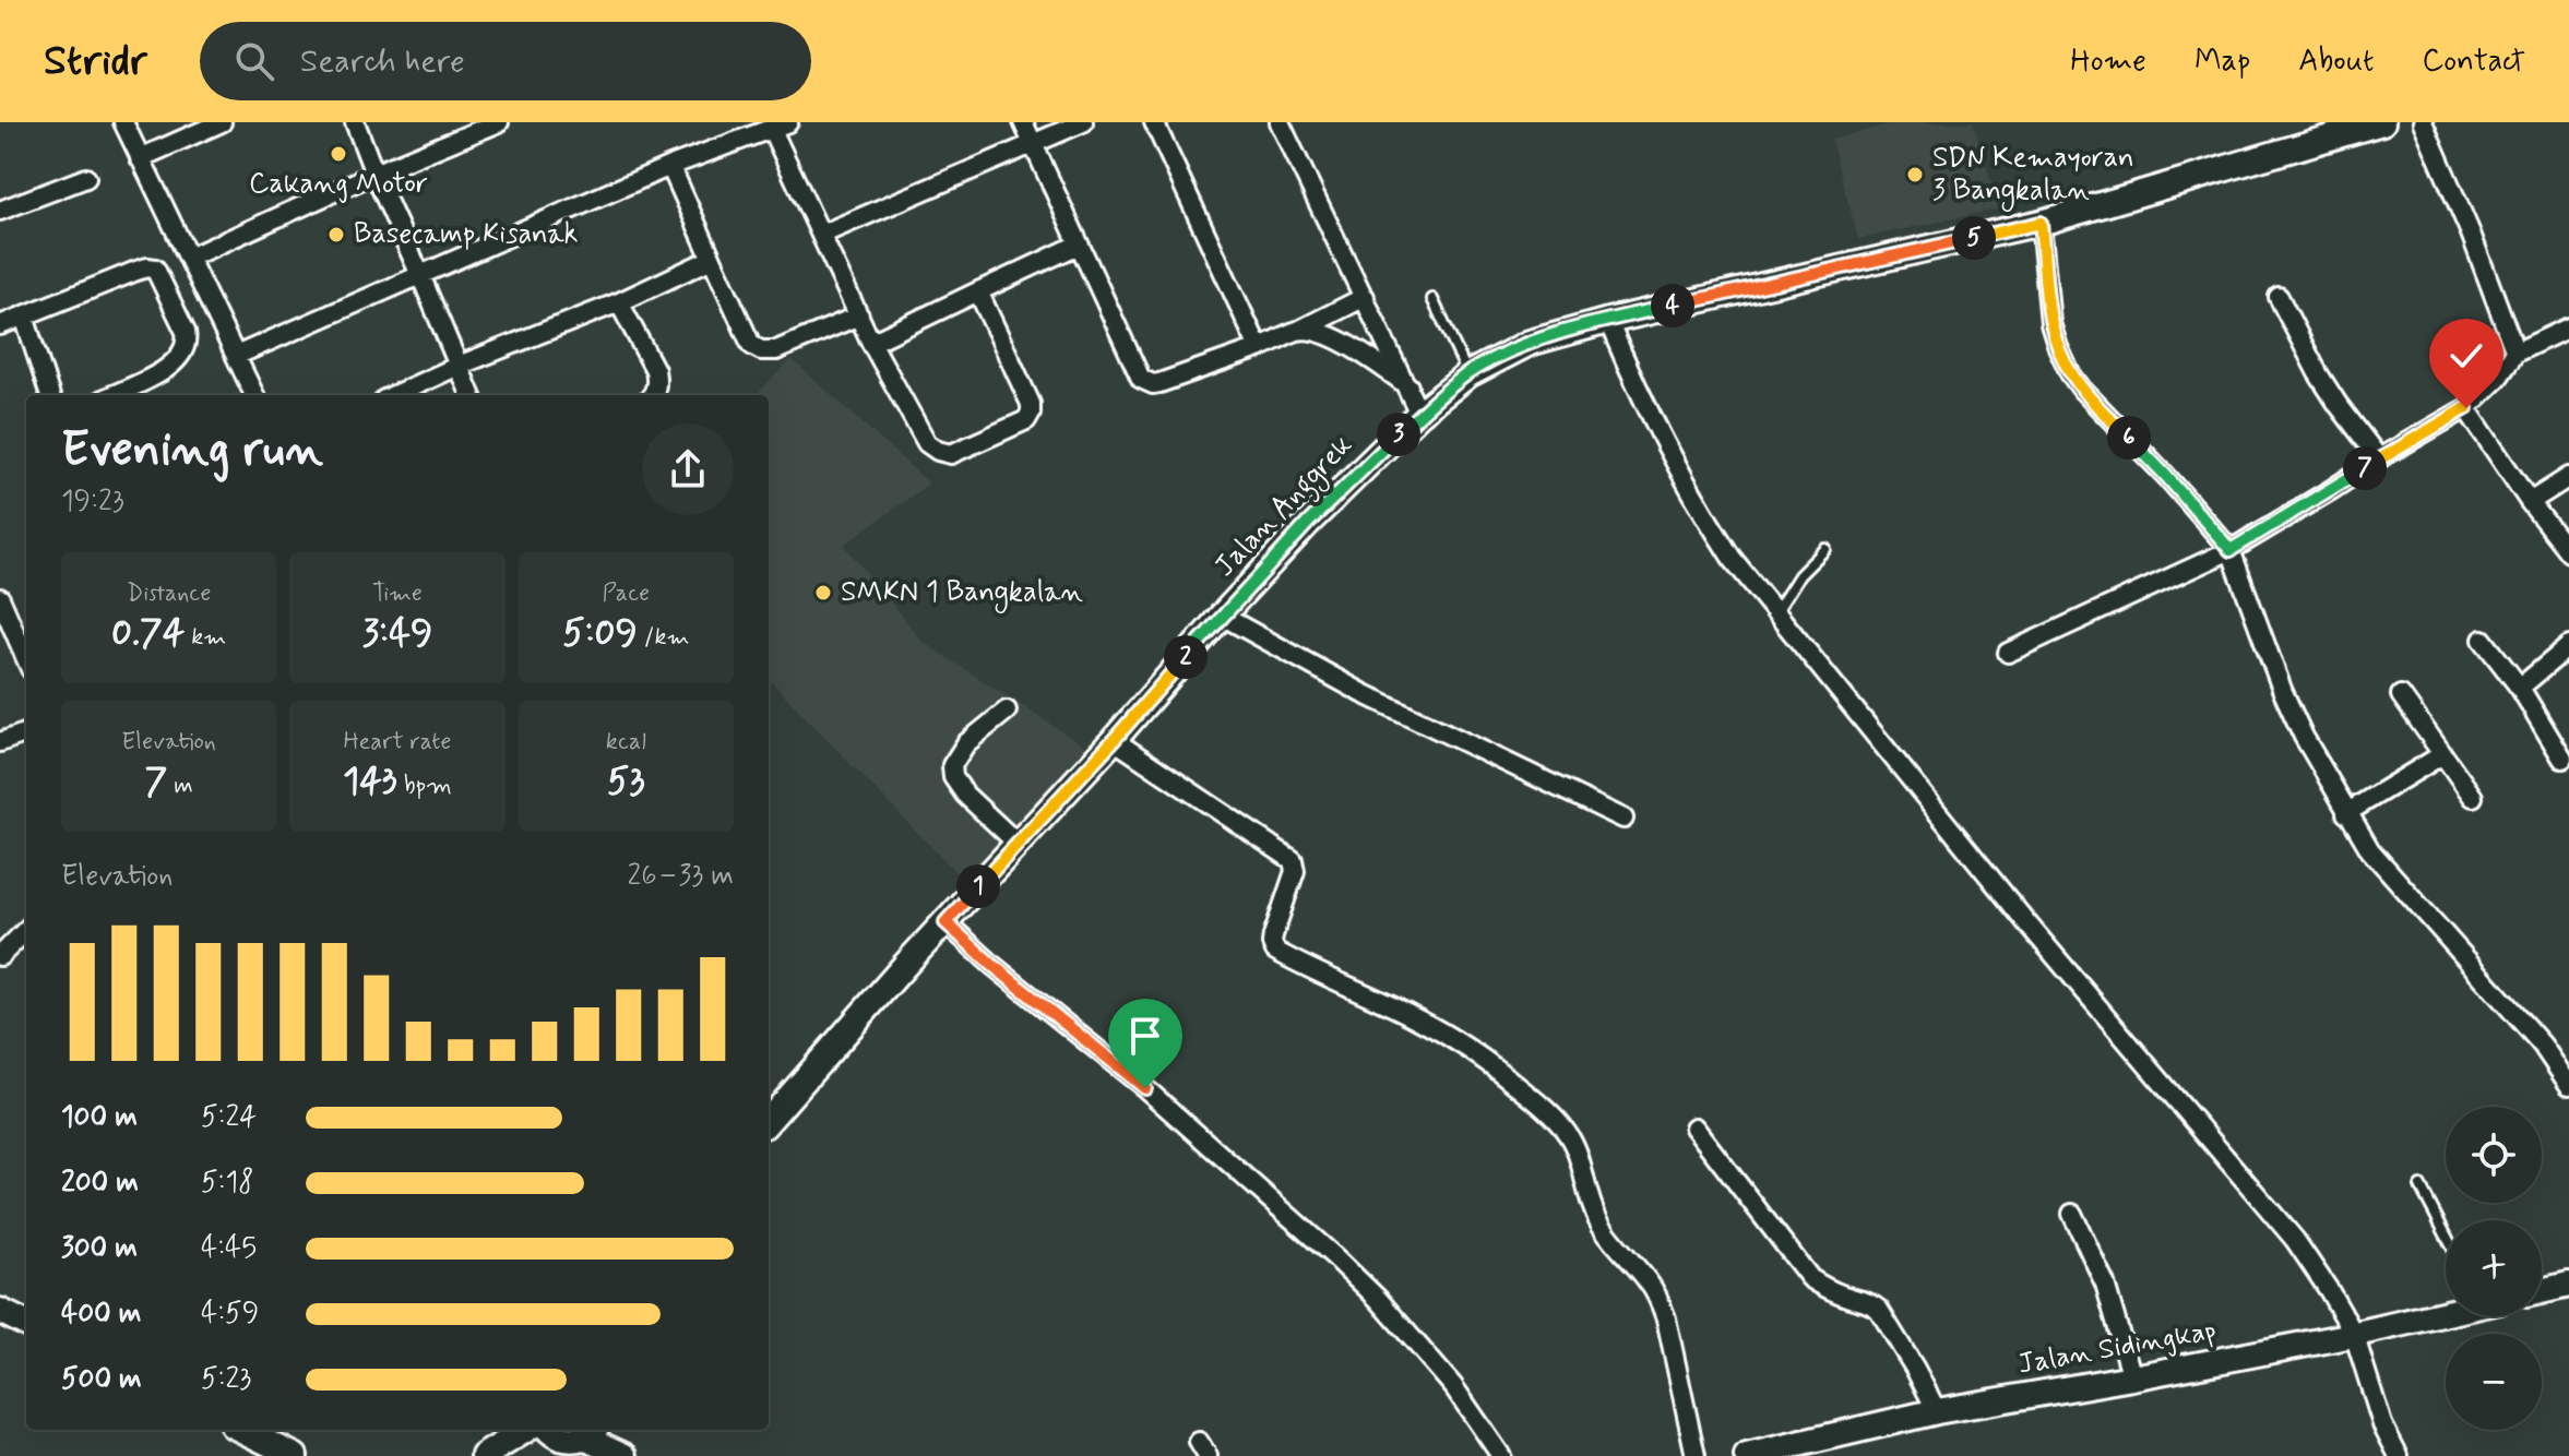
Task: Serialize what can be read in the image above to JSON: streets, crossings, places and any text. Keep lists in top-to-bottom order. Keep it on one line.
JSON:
{"streets":{"street":["Jalan Anggrek","Jalan Sidingkap"]},"places":["Cakang Motor","SDN Kemayoran 3 Bangkalan","Basecamp Kisanak","SMKN 1 Bangkalan"],"page":{"header":"Stridr","search":"Search here","nav":["Home","Map","About","Contact"],"pins":["5","4","3","6","7","2","1"],"heading":["Evening run","19:23"],"stats":[["Distance","0.74 km"],["Time","3:49"],["Pace","5:09 /km"],["Elevation","7 m"],["Heart rate","143 bpm"],["kcal","53"]],"chart":["Elevation","26–33 m"],"list":[{"name":"100 m","note":"5:24"},{"name":"200 m","note":"5:18"},{"name":"300 m","note":"4:45"},{"name":"400 m","note":"4:59"},{"name":"500 m","note":"5:23"}],"map_buttons":["+","−"]}}
